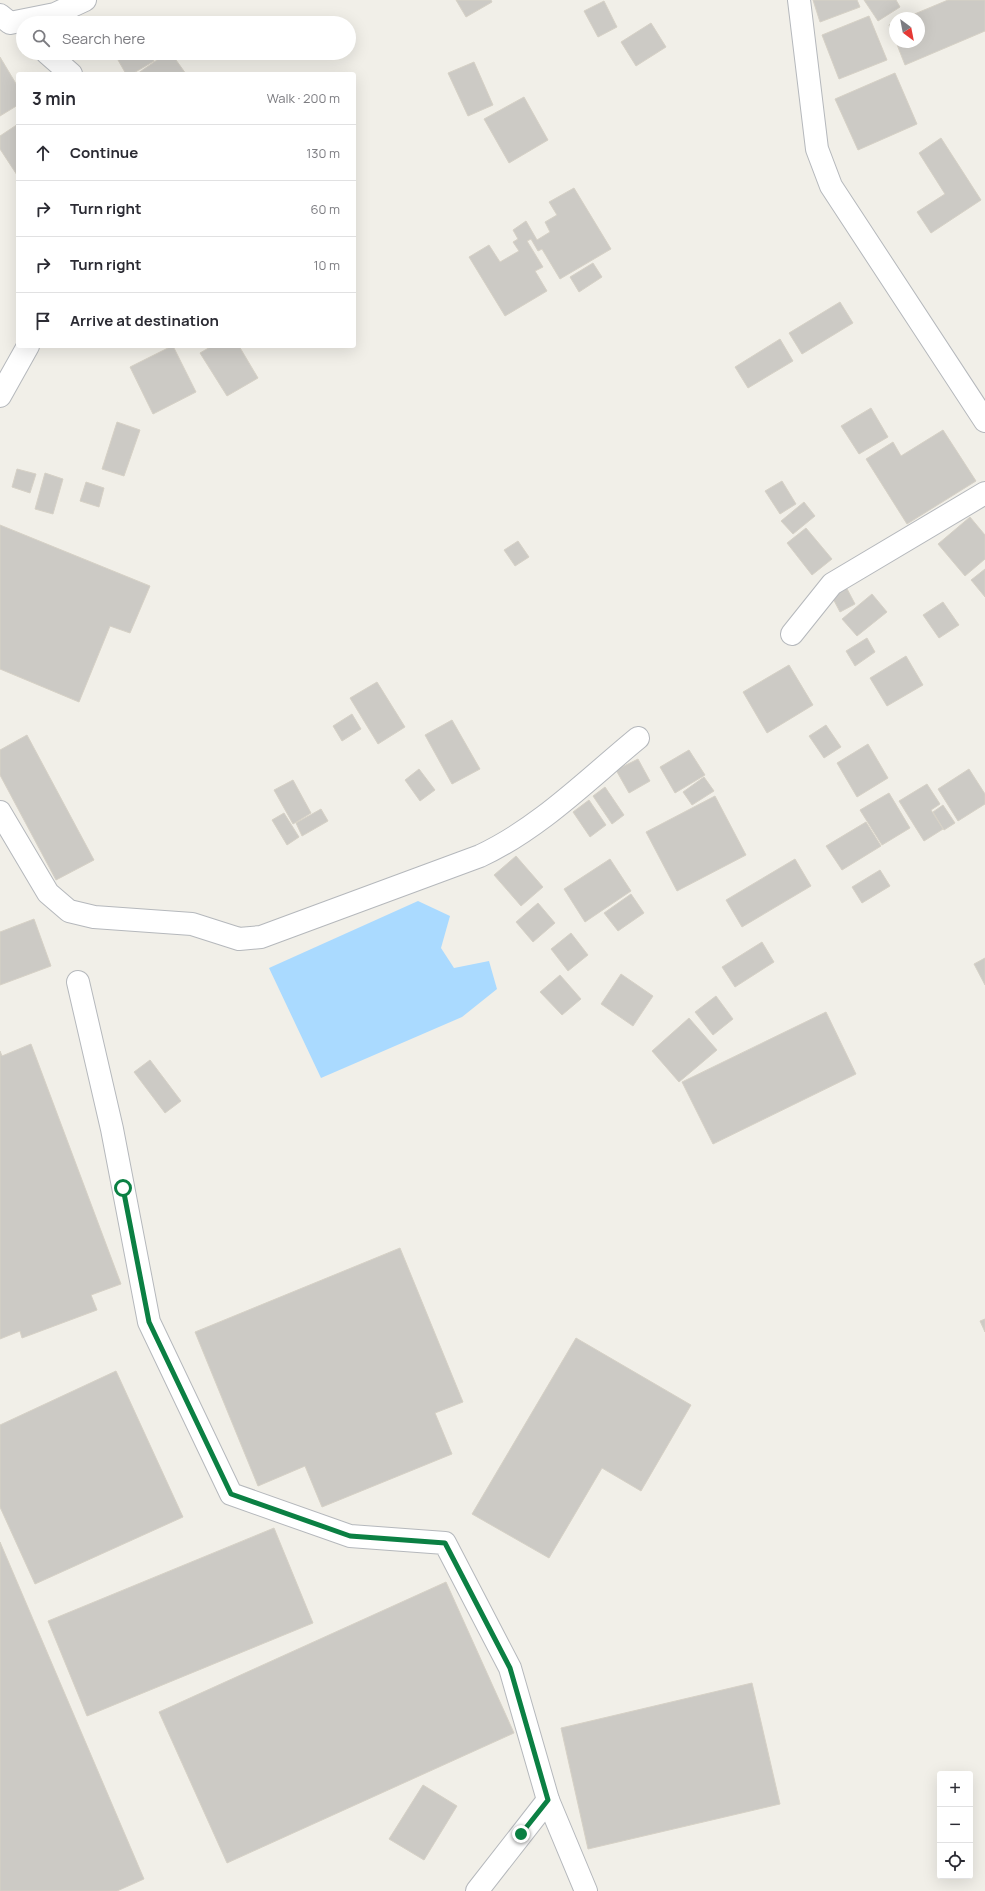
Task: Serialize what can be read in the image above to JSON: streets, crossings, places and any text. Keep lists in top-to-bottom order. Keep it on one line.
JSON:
{"north":"bottom right","page":{"search":"Search here","heading":["3 min","Walk · 200 m"],"list":[["Continue","130 m"],["Turn right","60 m"],["Turn right","10 m"],"Arrive at destination"],"map_buttons":["+","−"]}}
